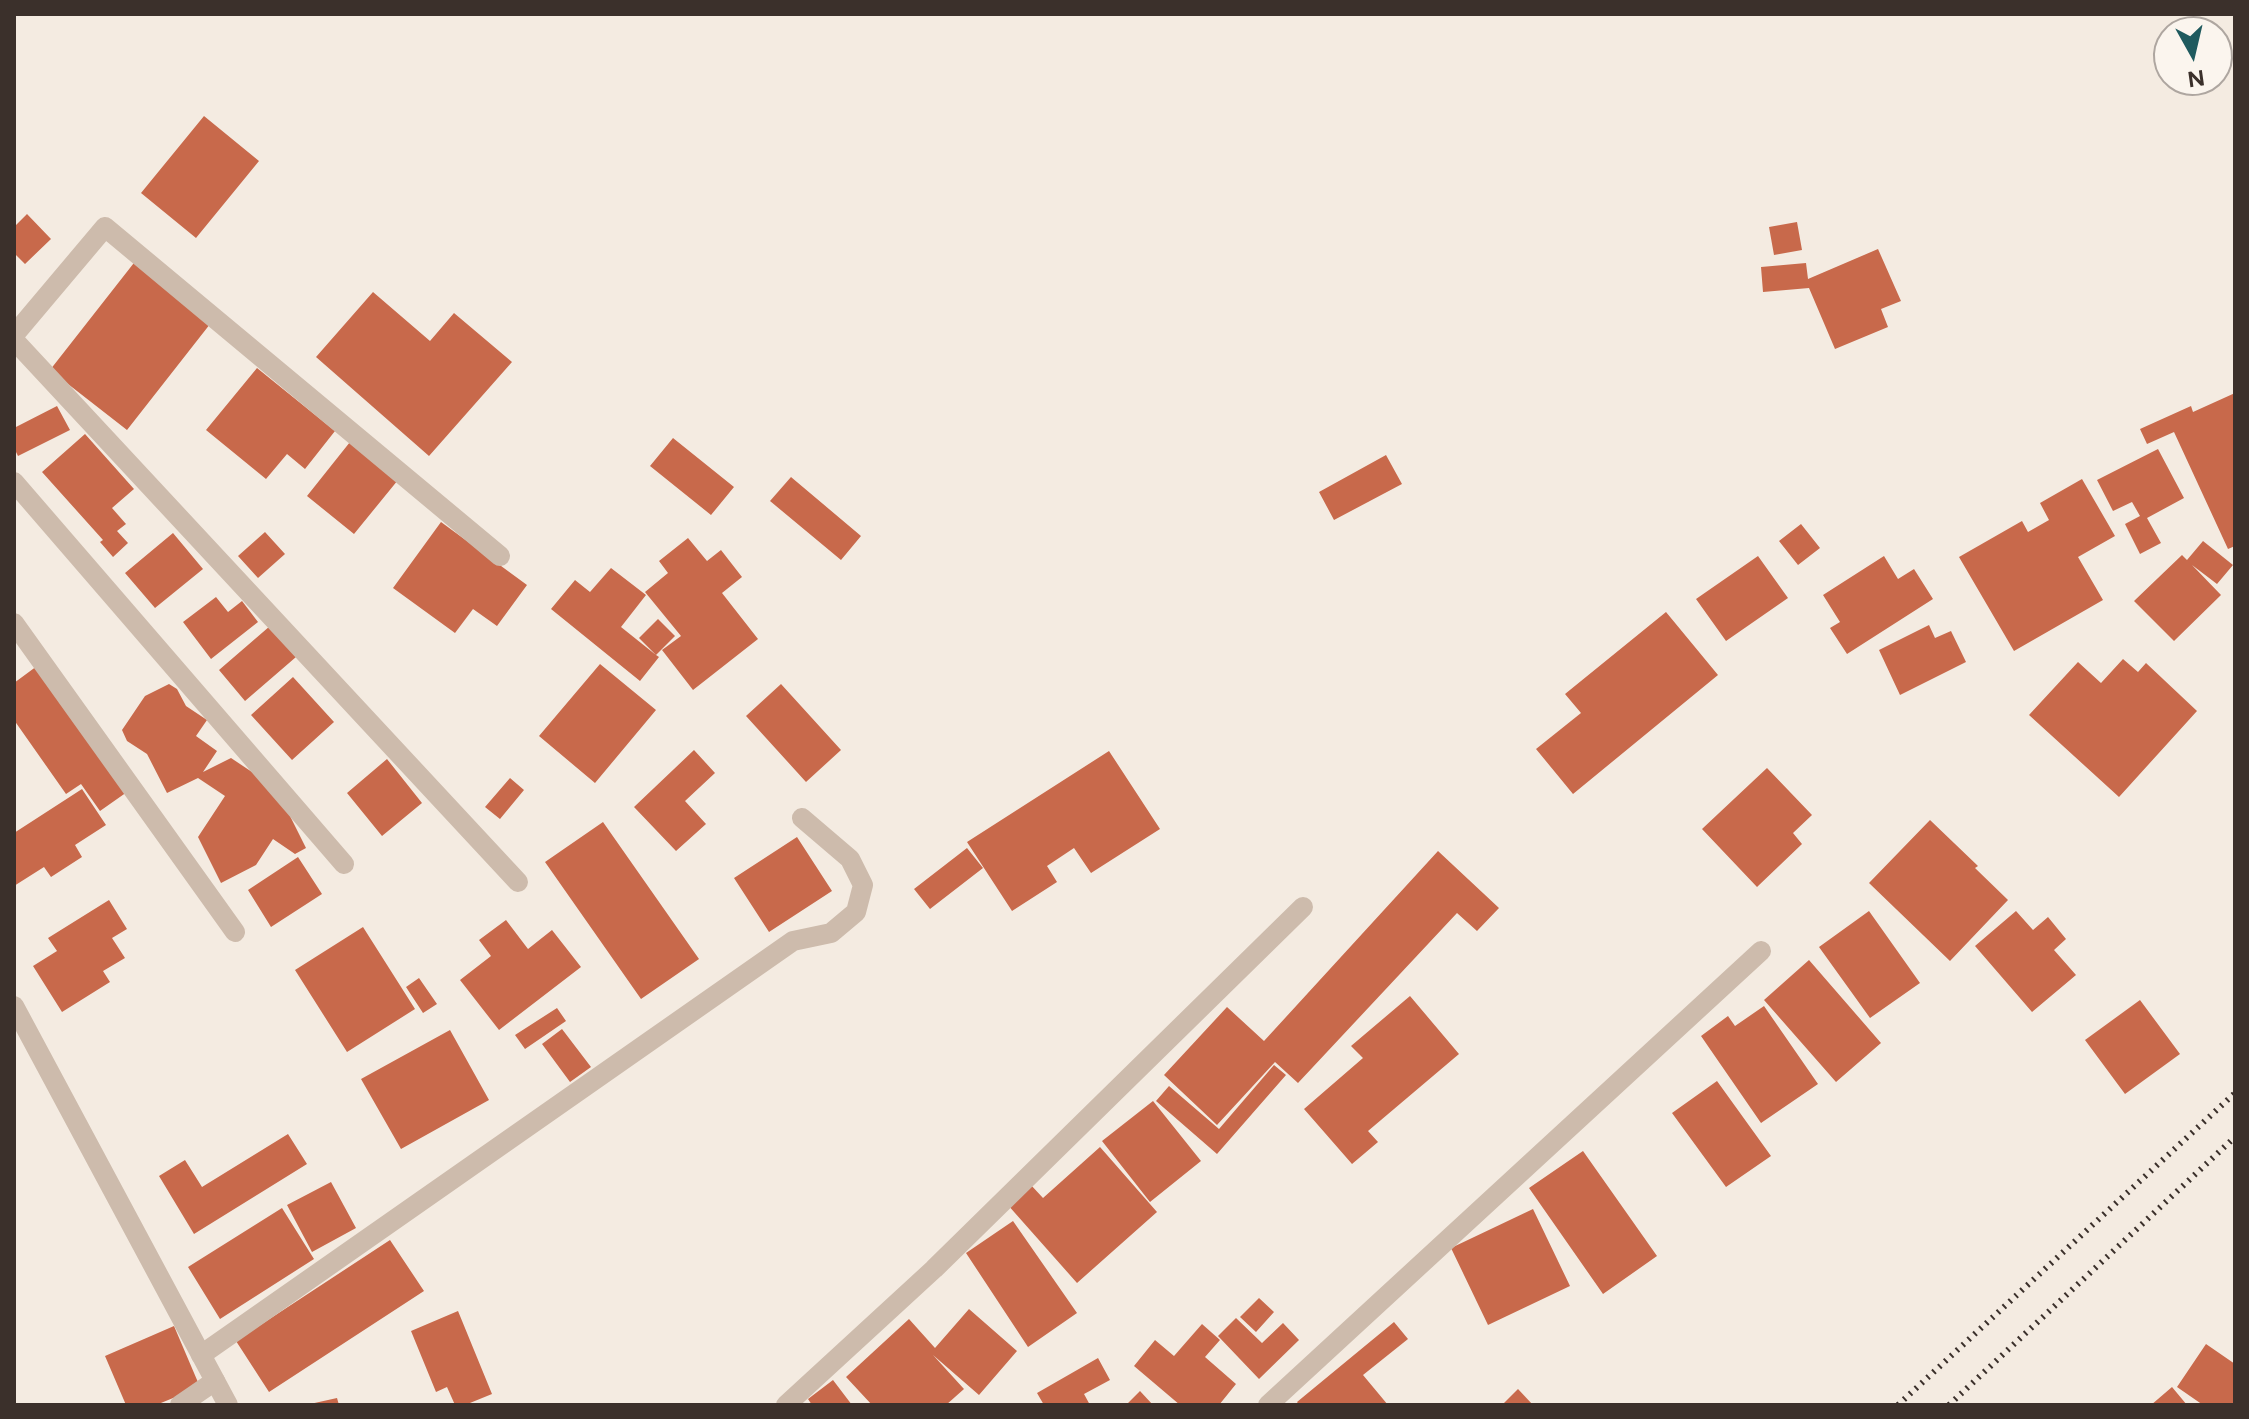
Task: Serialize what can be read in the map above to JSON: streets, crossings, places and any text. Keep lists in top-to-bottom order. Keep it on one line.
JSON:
{"north":"bottom"}
